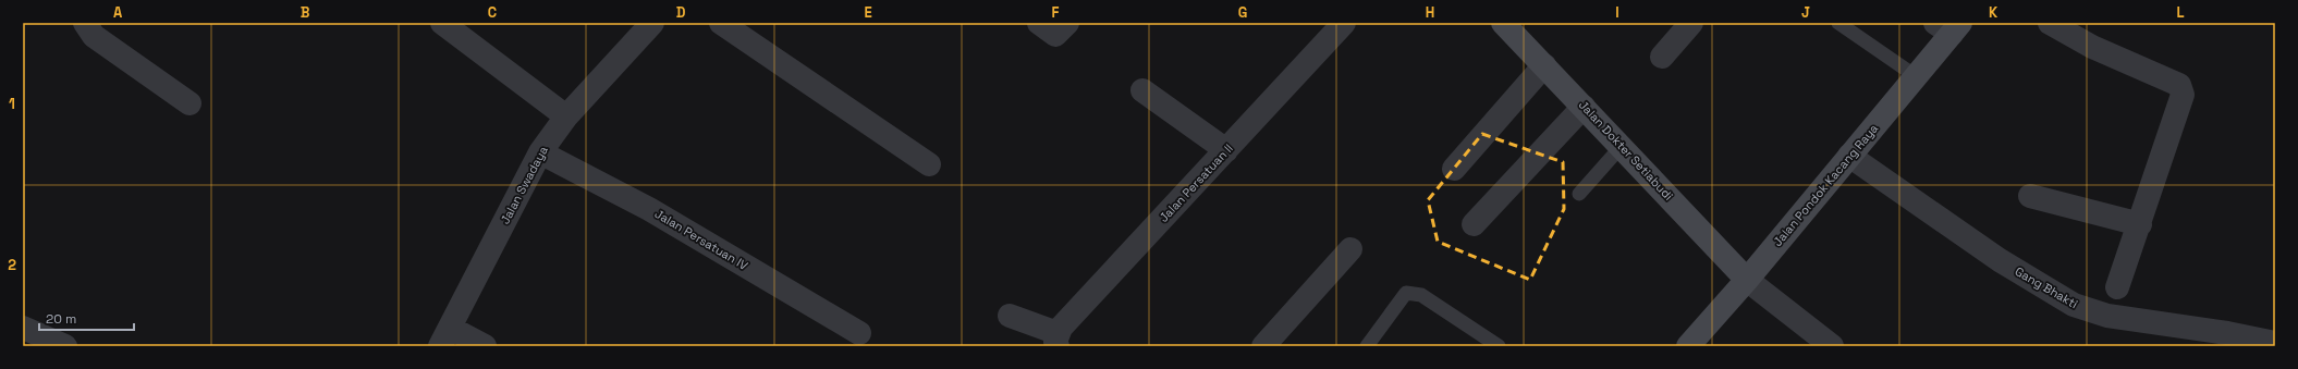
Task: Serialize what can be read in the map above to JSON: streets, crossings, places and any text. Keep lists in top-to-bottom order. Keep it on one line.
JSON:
{"streets":{"main road":["Jalan Dokter Setiabudi","Jalan Pondok Kacang Raya"],"street":["Jalan Persatuan II","Jalan Swadaya","Jalan Persatuan IV","Gang Bhakti"]},"crossings":[["Jalan Dokter Setiabudi","Jalan Pondok Kacang Raya"],["Jalan Swadaya","Jalan Persatuan IV"],["Jalan Pondok Kacang Raya","Gang Bhakti"]],"scale_bar":"20 m","grid":{"columns":["A","B","C","D","E","F","G","H","I","J","K","L"],"rows":["1","2"]}}
